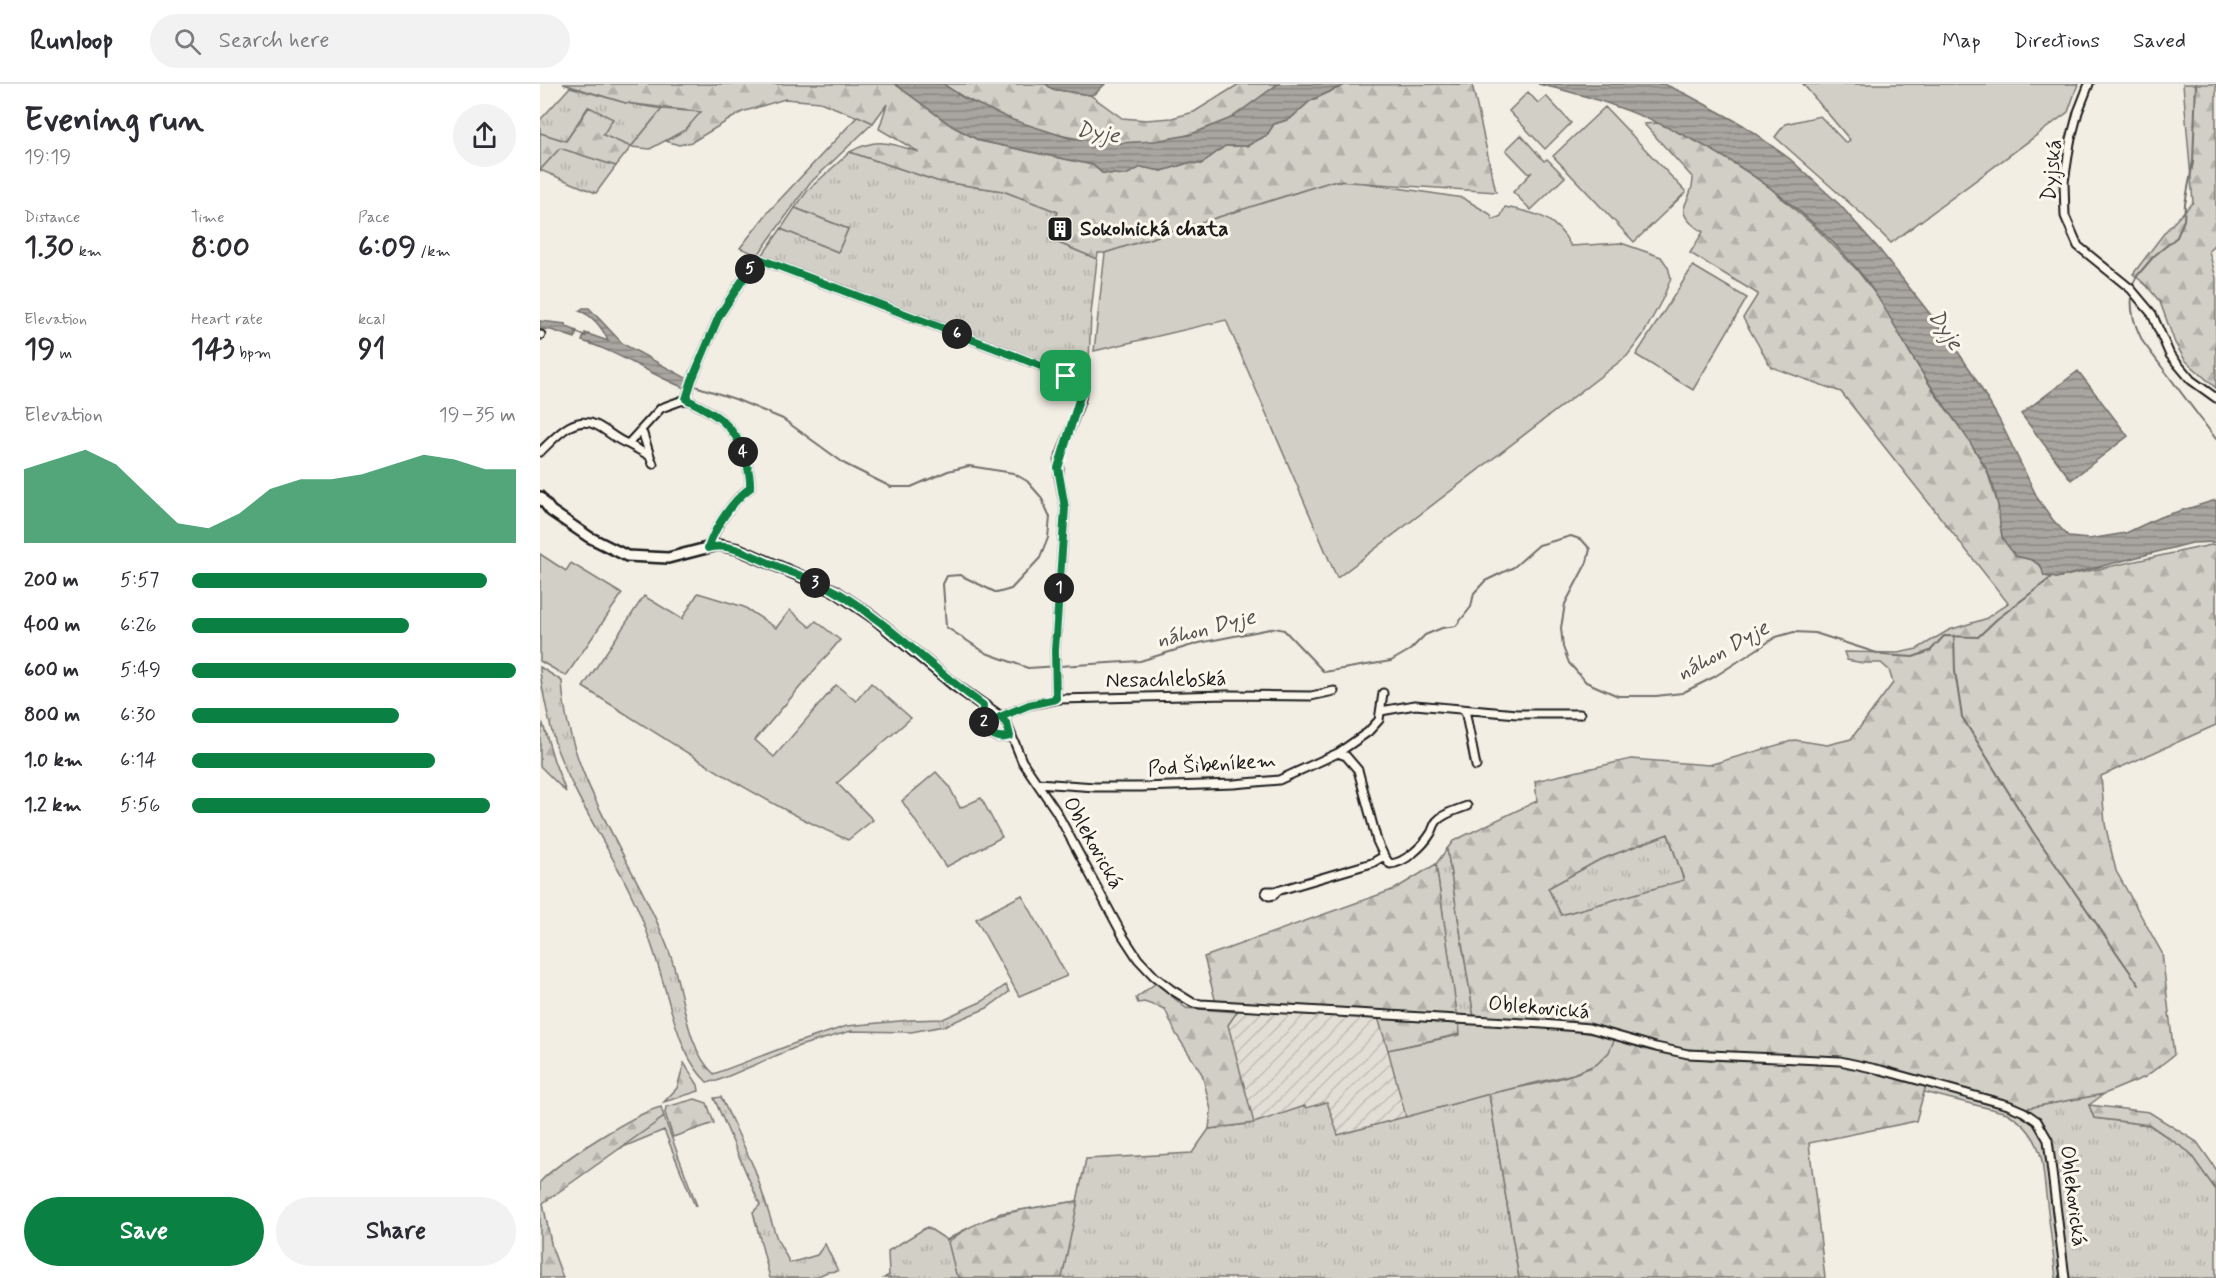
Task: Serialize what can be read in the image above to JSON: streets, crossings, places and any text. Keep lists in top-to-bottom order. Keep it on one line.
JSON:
{"streets":{"street":["Dyjská","Nesachlebská","Pod Šibeníkem","Oblekovická"]},"crossings":[["Nesachlebská","Oblekovická"],["Pod Šibeníkem","Oblekovická"]],"water":["Dyje","náhon Dyje"],"places":{"building":["Sokolnická chata"]},"page":{"header":"Runloop","search":"Search here","nav":["Map","Directions","Saved"],"heading":["Evening run","19:19"],"stats":[["Distance","1.30 km"],["Time","8:00"],["Pace","6:09 /km"],["Elevation","19 m"],["Heart rate","143 bpm"],["kcal","91"]],"pins":["5","6","4","3","1","2"],"chart":["Elevation","19–35 m"],"list":[{"name":"200 m","note":"5:57"},{"name":"400 m","note":"6:26"},{"name":"600 m","note":"5:49"},{"name":"800 m","note":"6:30"},{"name":"1.0 km","note":"6:14"},{"name":"1.2 km","note":"5:56"}],"buttons":["Save","Share"]}}
